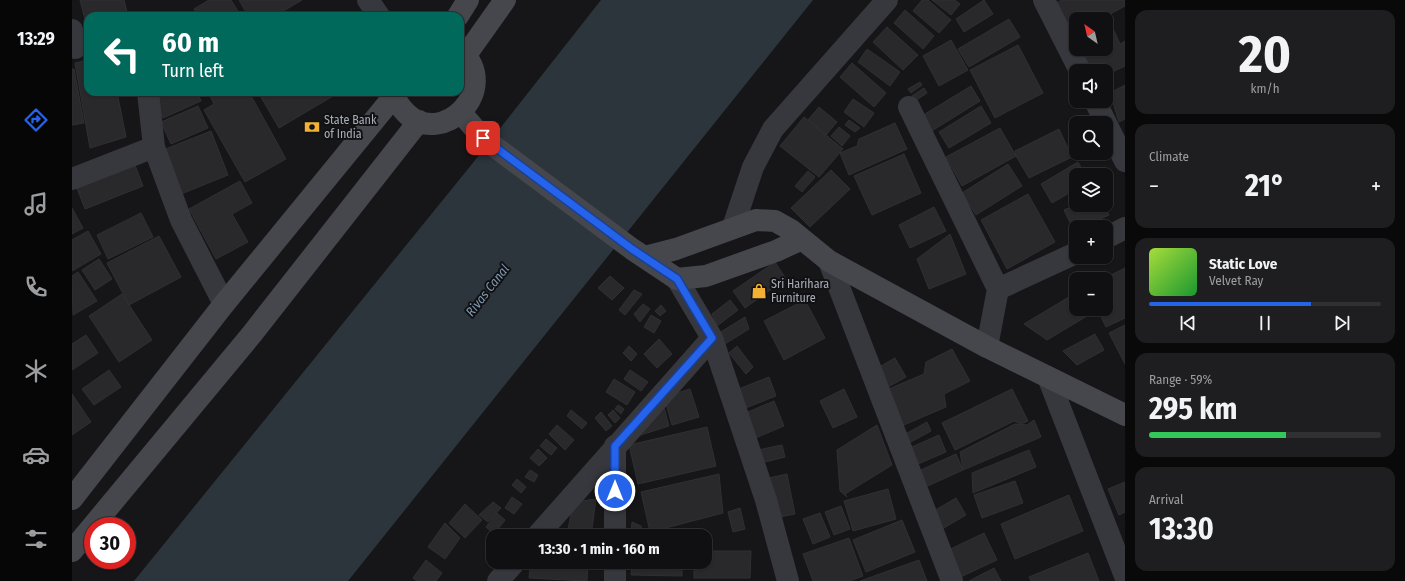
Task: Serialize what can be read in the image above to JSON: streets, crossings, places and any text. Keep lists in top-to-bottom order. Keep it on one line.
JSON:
{"water":["Rivas Canal"],"places":{"bank":["State Bank of India"],"shop":["Sri Harihara Furniture"]},"north":"top left","page":{"tabs":"13:29","tile":[["20","km/h"],"Climate",["Range · 59%","295 km"],["Arrival","13:30"]],"map_buttons":["+","−"],"turn":["60 m","Turn left"],"heat":["−","21°","+"],"song":["Static Love","Velvet Ray"],"limit":"30","trip":"13:30 · 1 min · 160 m"}}
